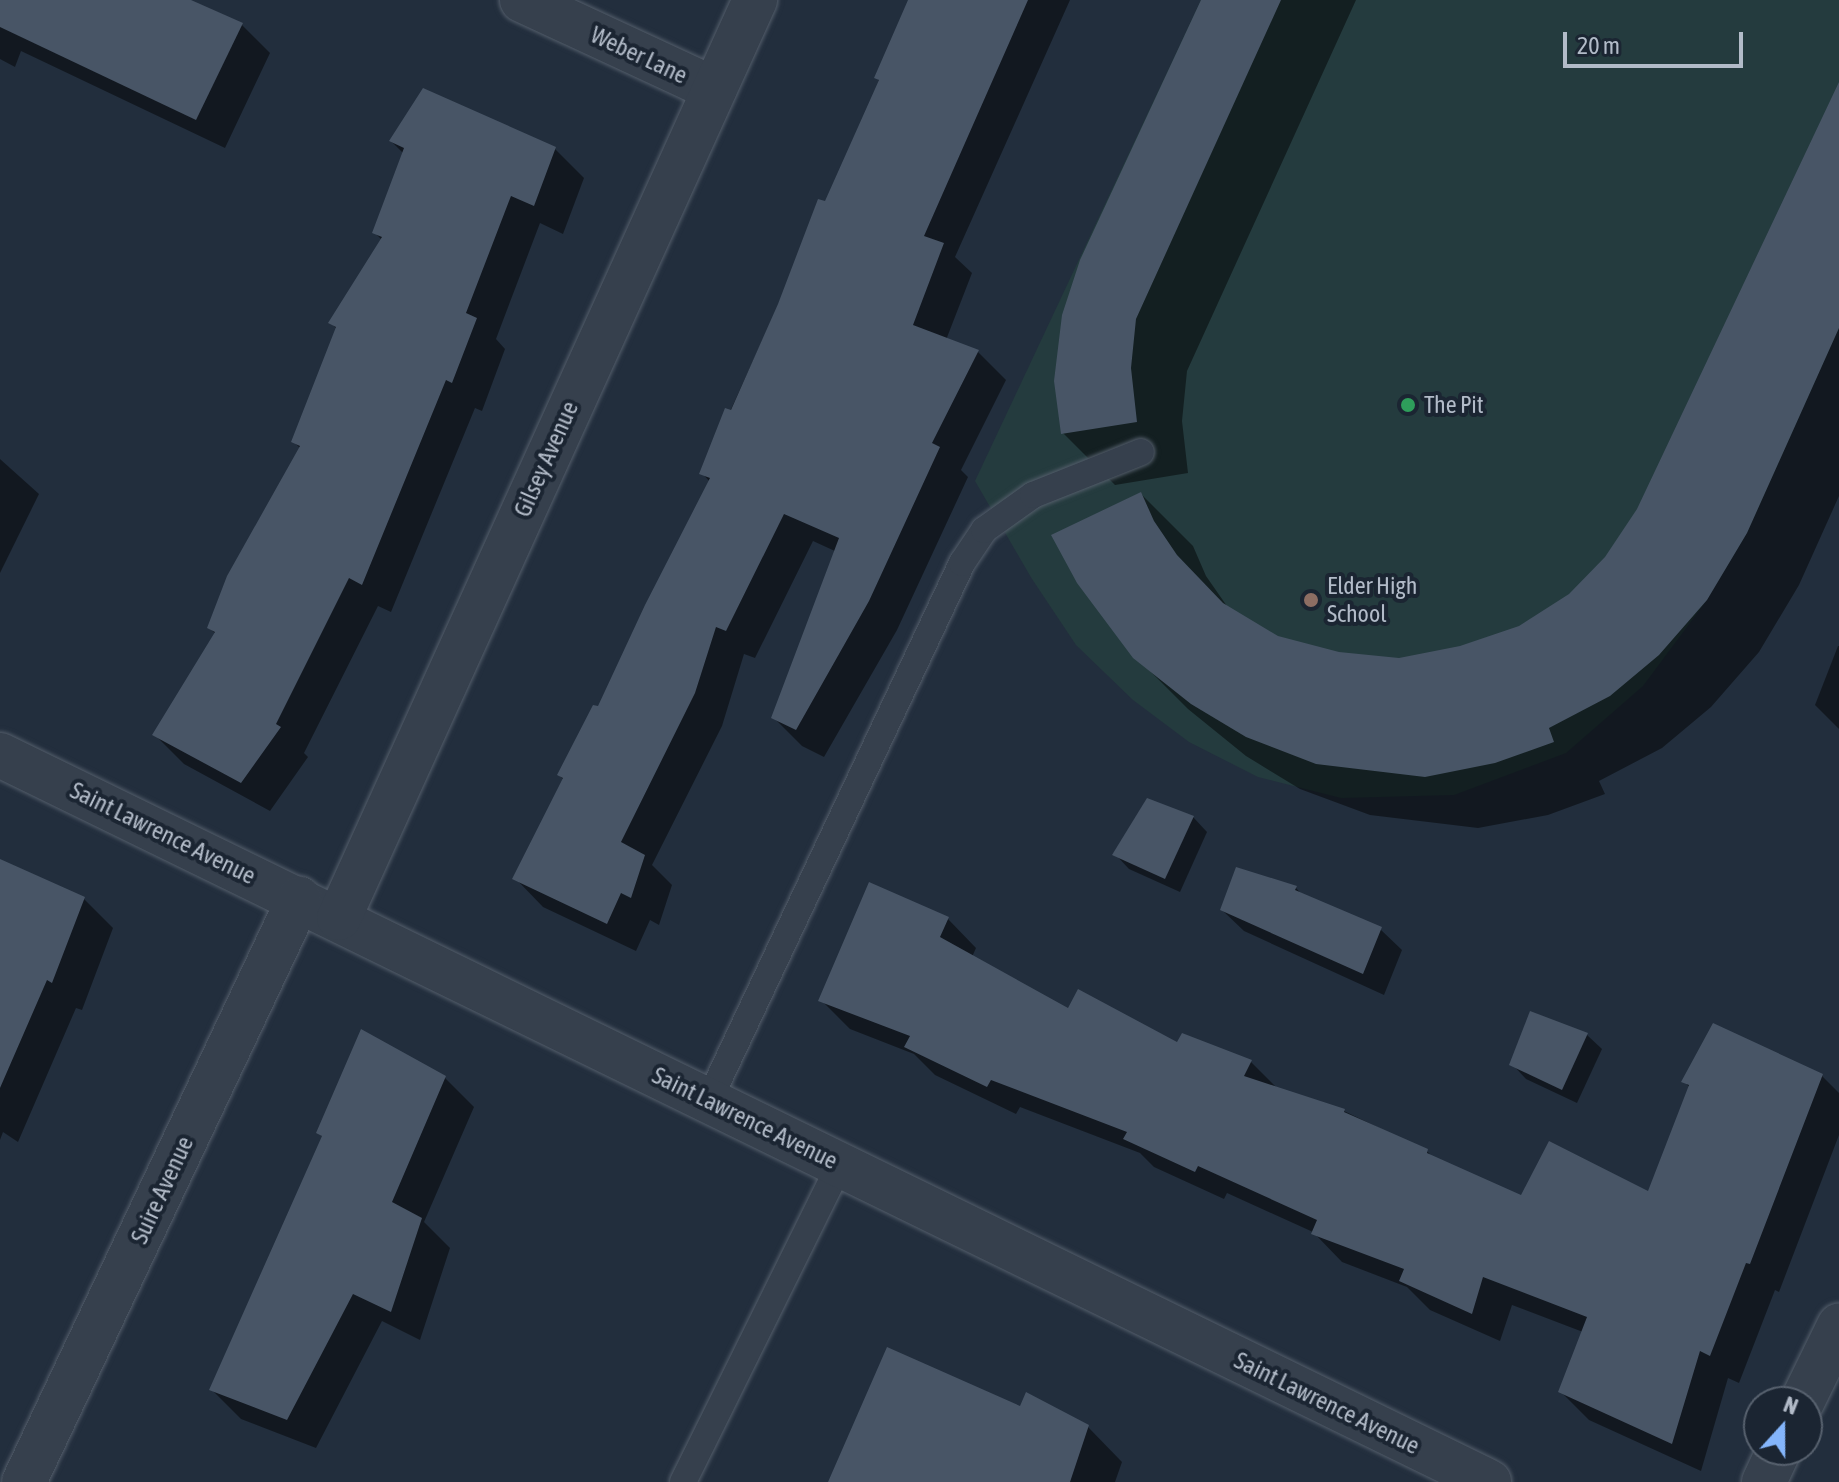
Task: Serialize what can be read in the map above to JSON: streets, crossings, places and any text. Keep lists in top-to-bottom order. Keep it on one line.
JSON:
{"streets":{"street":["Weber Lane","Gilsey Avenue","Saint Lawrence Avenue","Suire Avenue"]},"crossings":[["Weber Lane","Gilsey Avenue"],["Gilsey Avenue","Saint Lawrence Avenue"],["Saint Lawrence Avenue","Suire Avenue"]],"places":["The Pit","Elder High School"],"scale_bar":"20 m","north":"top"}
